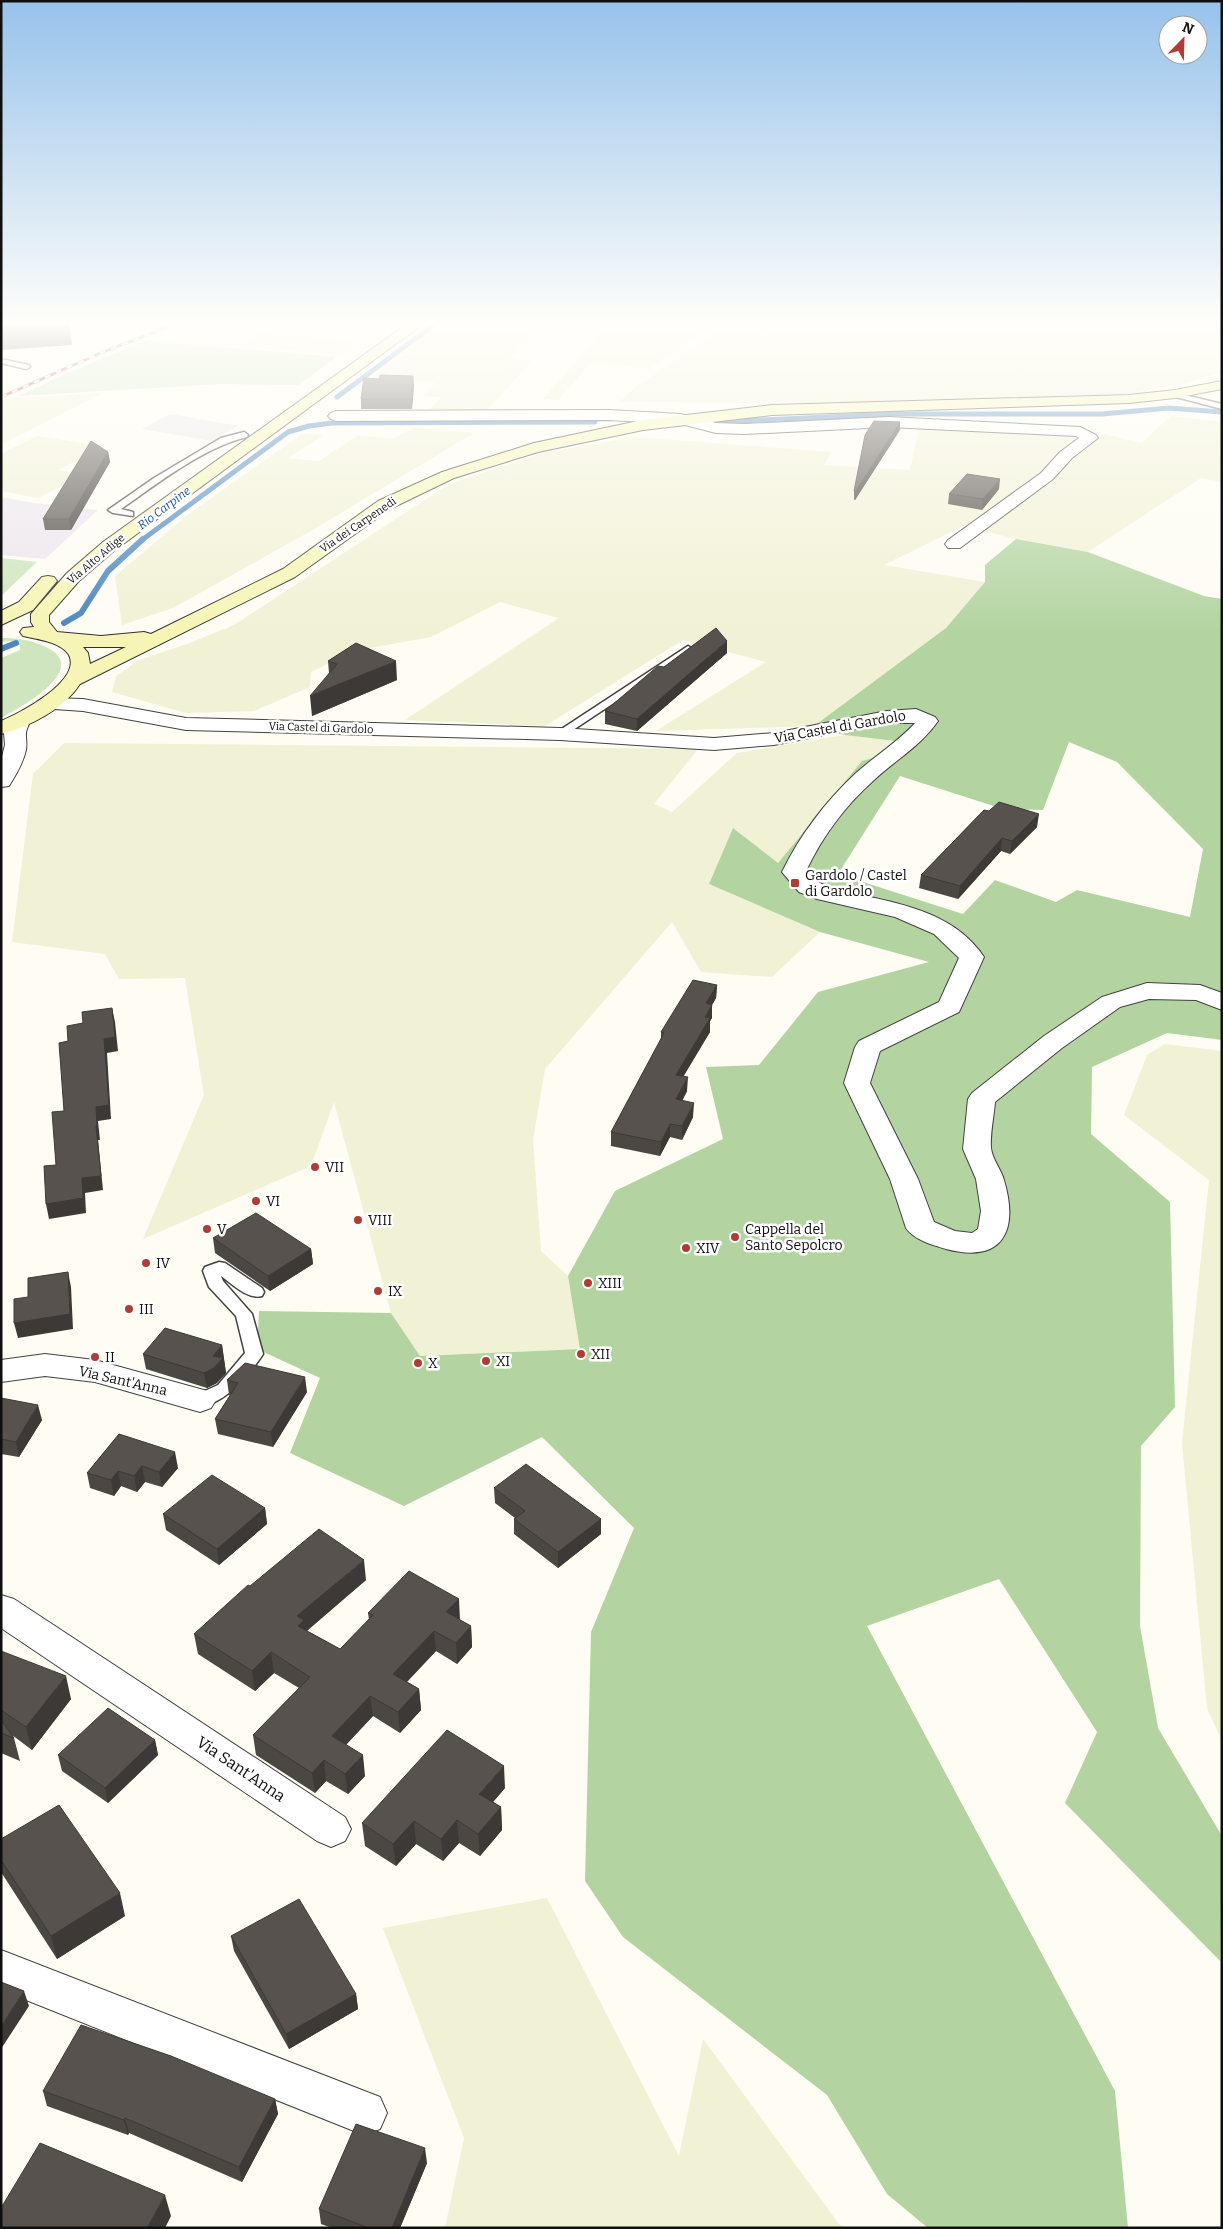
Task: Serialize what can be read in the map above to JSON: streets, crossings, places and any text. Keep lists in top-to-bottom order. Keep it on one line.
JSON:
{"streets":{"main road":["Via dei Carpenedi","Via Alto Adige"],"street":["Via Castel di Gardolo","Via Sant'Anna"]},"crossings":[["Via dei Carpenedi","Via Alto Adige"],["Via dei Carpenedi","Via Castel di Gardolo"]],"water":["Rio Carpine"],"places":{"transit":["Gardolo / Castel di Gardolo"],"other":["VII","VI","VIII","V","Cappella del Santo Sepolcro","XIV","IV","XIII","IX","III","XII","II","XI","X"]},"north":"top right"}
